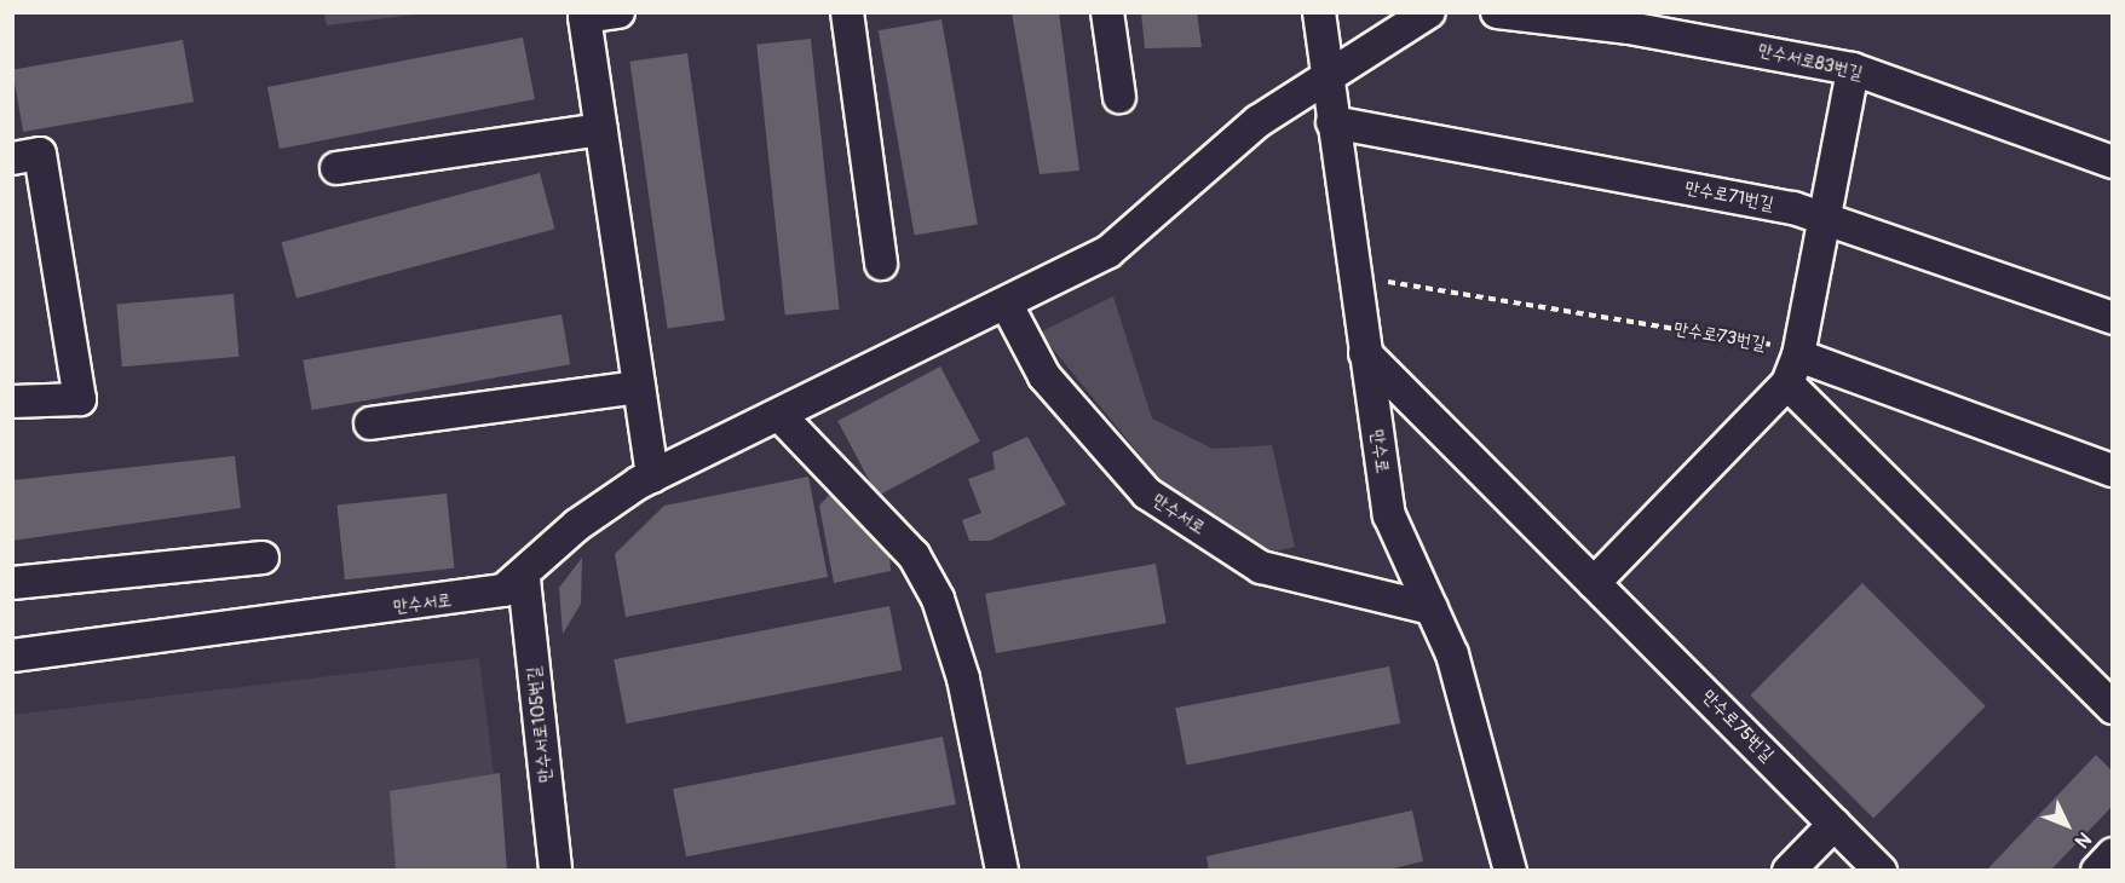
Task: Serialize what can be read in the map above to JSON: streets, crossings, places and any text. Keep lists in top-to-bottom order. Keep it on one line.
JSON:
{"streets":{"street":["만수서로83번길","만수로71번길","만수로","만수서로","만수서로105번길","만수로75번길"],"path":["만수로73번길"]},"crossings":[["만수로71번길","만수로"],["만수로73번길","만수로"],["만수로","만수서로"],["만수로","만수로75번길"],["만수서로","만수서로105번길"]],"north":"bottom right"}
